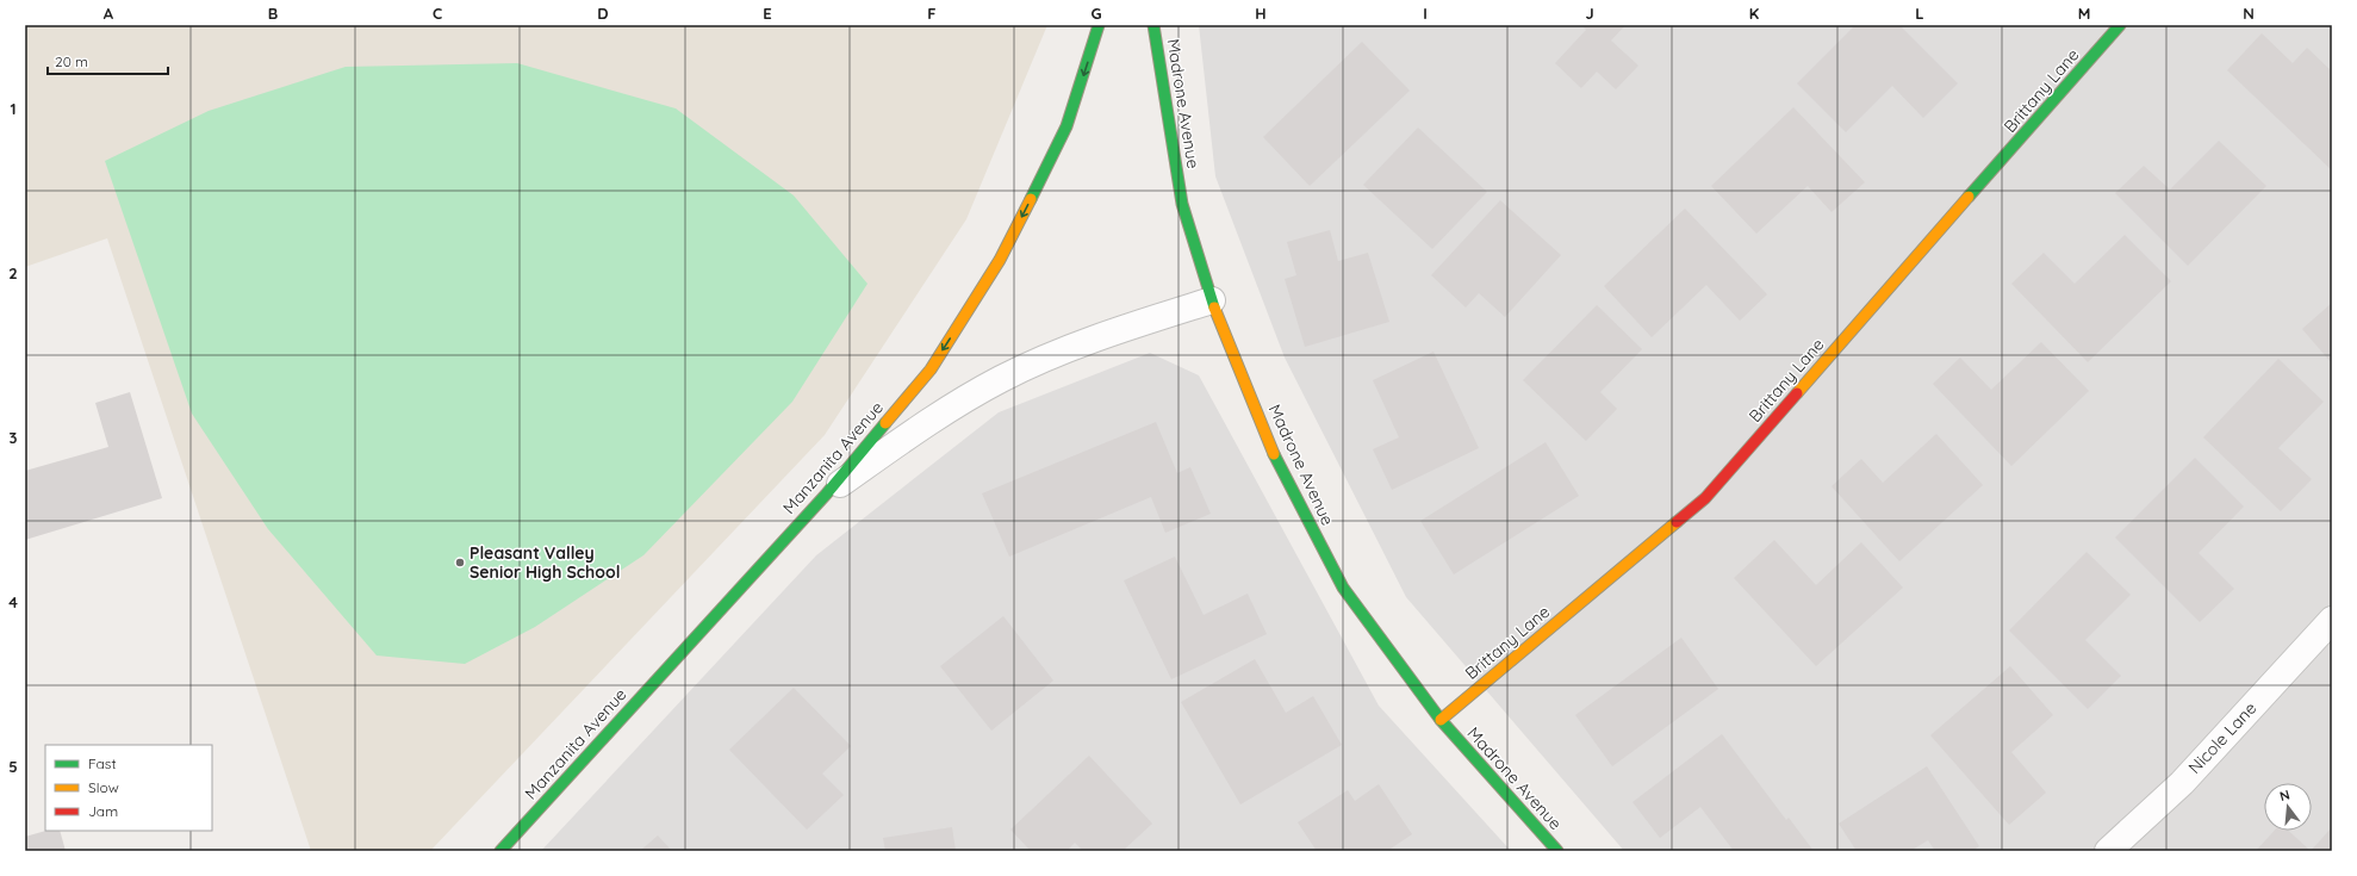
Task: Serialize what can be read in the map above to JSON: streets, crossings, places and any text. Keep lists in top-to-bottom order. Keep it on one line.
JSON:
{"streets":{"street":["Brittany Lane","Madrone Avenue","Manzanita Avenue","Nicole Lane"]},"crossings":[["Brittany Lane","Madrone Avenue"]],"one_way":["Manzanita Avenue"],"places":["Pleasant Valley Senior High School"],"legend":["Fast","Slow","Jam"],"scale_bar":"20 m","north":"top","grid":{"columns":["A","B","C","D","E","F","G","H","I","J","K","L","M","N"],"rows":["1","2","3","4","5"]}}
